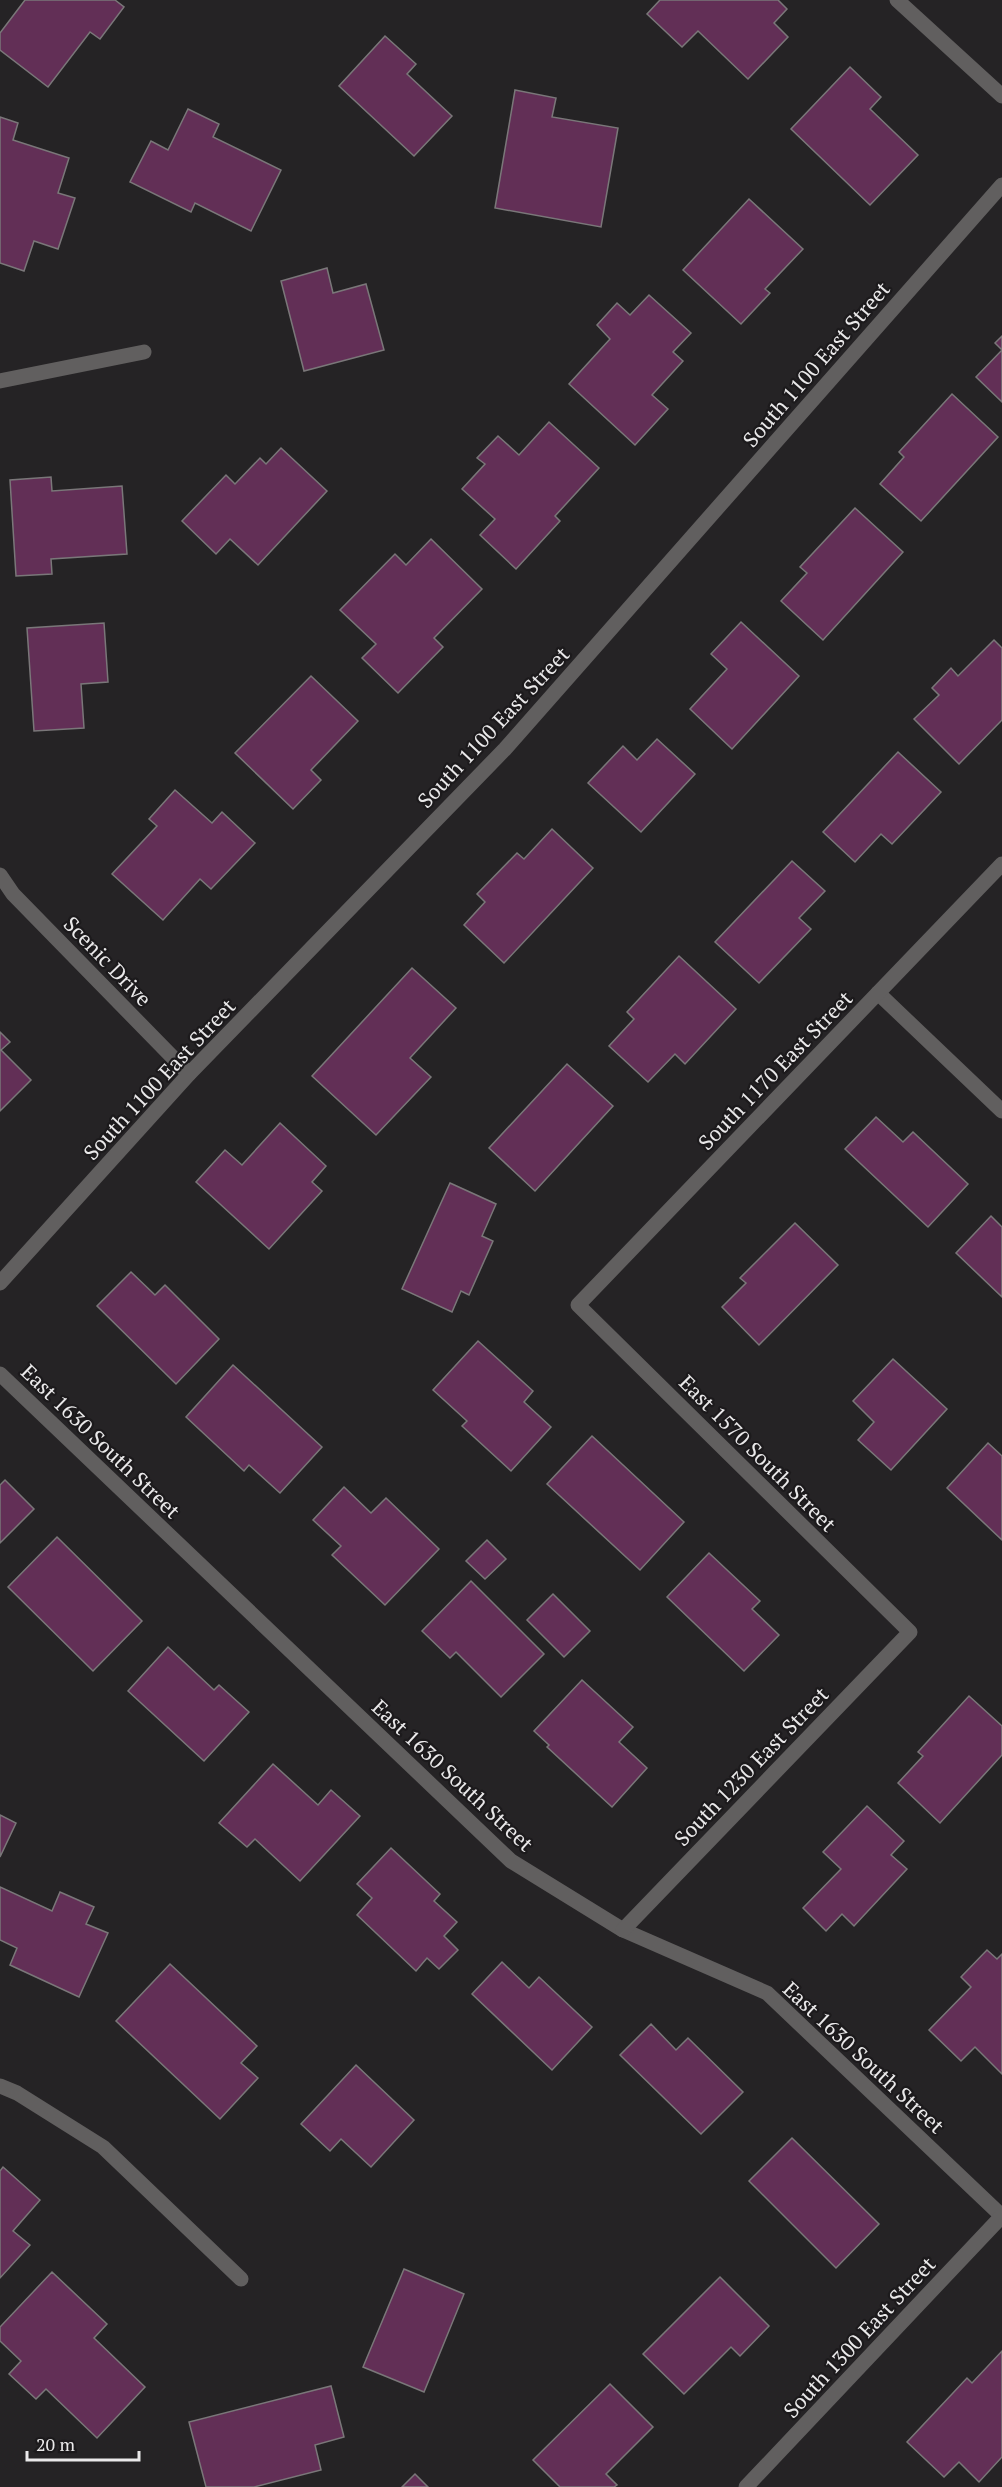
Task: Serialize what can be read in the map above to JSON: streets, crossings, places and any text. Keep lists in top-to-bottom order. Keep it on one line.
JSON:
{"streets":{"street":["South 1100 East Street","Scenic Drive","South 1170 East Street","East 1630 South Street","East 1570 South Street","South 1230 East Street","South 1300 East Street"]},"crossings":[["South 1100 East Street","Scenic Drive"],["South 1170 East Street","East 1570 South Street"],["East 1630 South Street","South 1230 East Street"],["East 1630 South Street","South 1300 East Street"],["East 1570 South Street","South 1230 East Street"]],"scale_bar":"20 m"}
